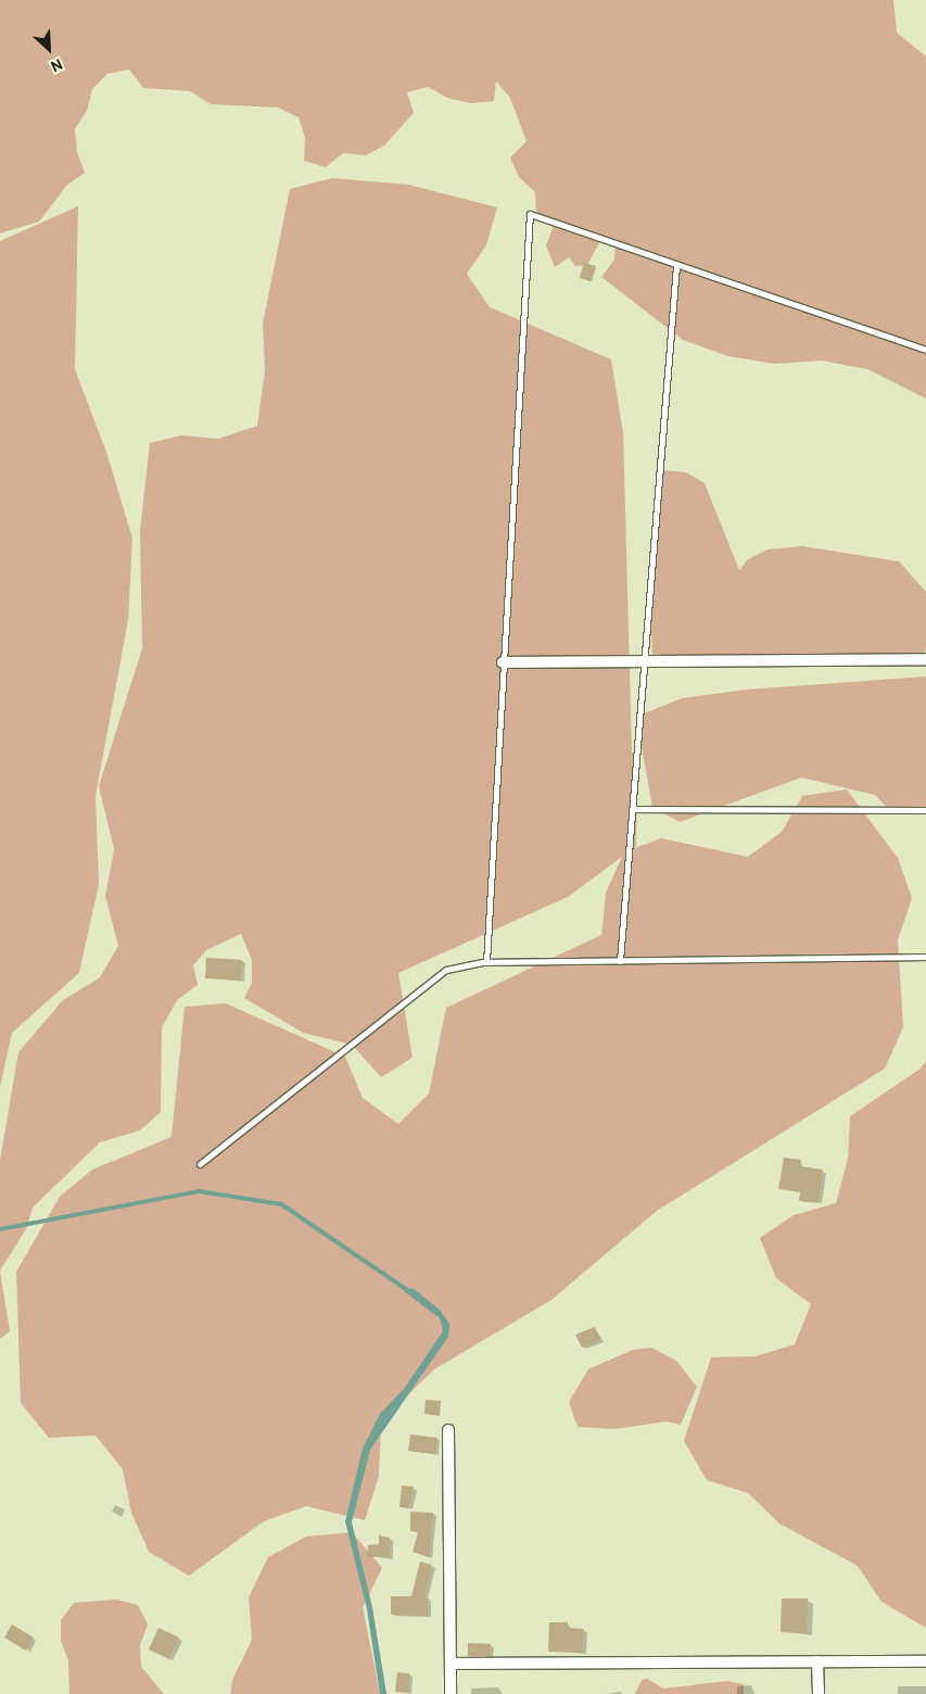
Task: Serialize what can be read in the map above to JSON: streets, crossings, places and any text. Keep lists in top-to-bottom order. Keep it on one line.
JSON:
{"north":"bottom right"}
